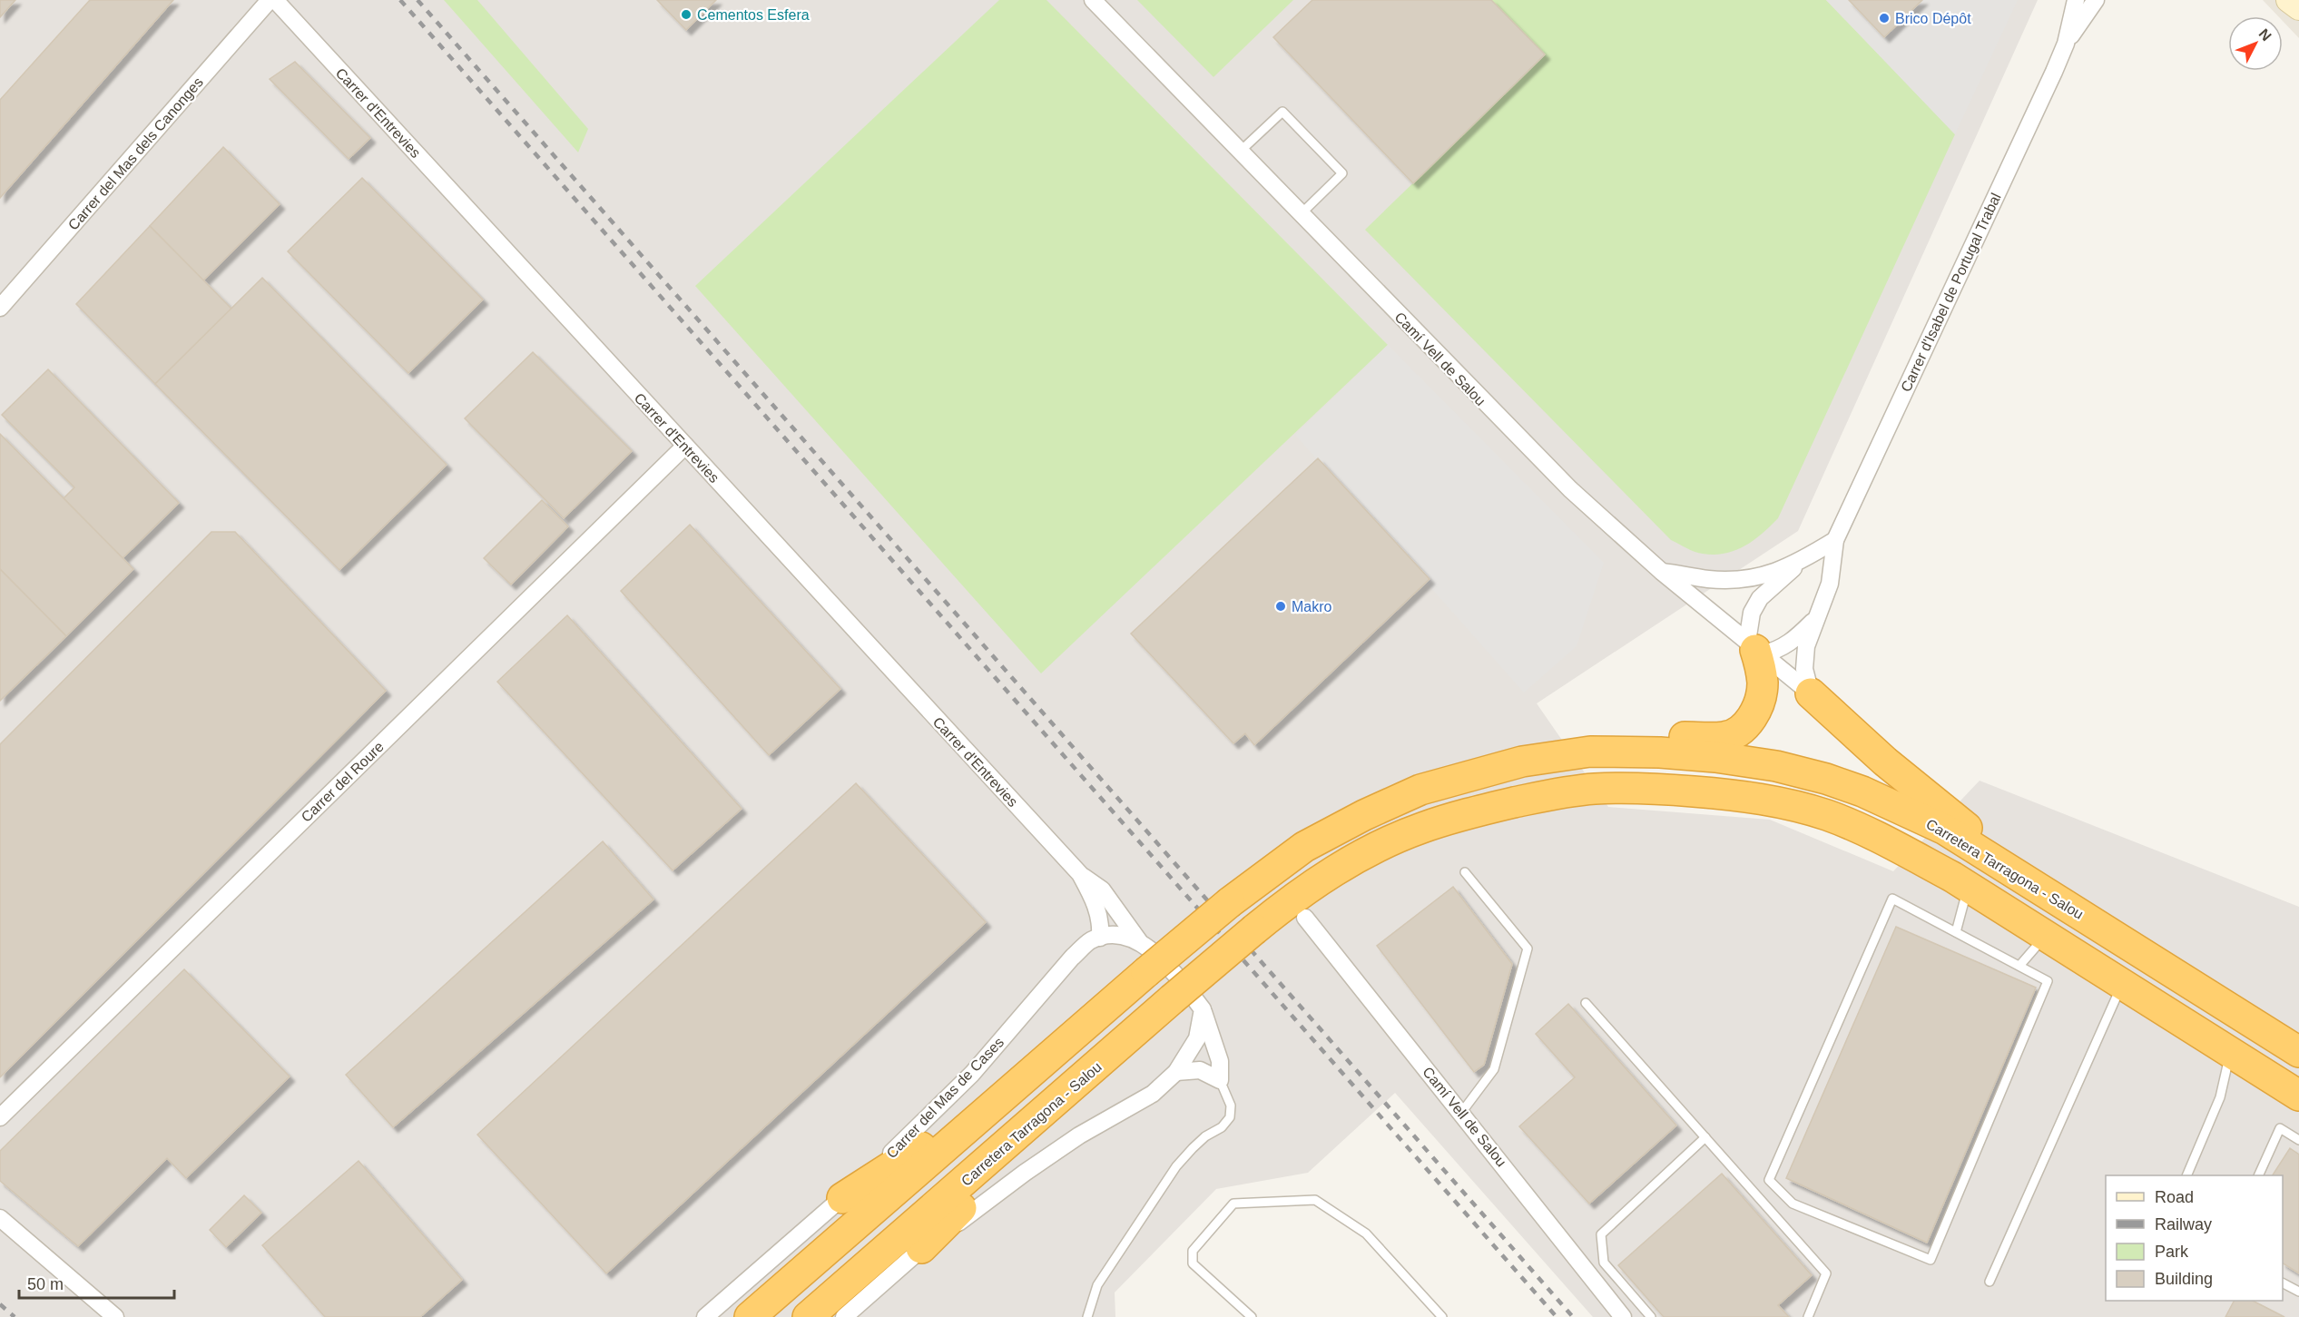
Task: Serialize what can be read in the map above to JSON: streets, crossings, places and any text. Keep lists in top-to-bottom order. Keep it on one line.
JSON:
{"streets":{"highway":["Carretera Tarragona - Salou"],"street":["Carrer d'Entrevies","Carrer del Mas dels Canonges","Carrer d'Isabel de Portugal Trabal","Camí Vell de Salou","Carrer del Roure","Carrer del Mas de Cases"]},"crossings":[["Carrer d'Entrevies","Carrer del Roure"],["Carrer d'Entrevies","Carrer del Mas de Cases"],["Carrer d'Isabel de Portugal Trabal","Camí Vell de Salou"],["Camí Vell de Salou","Carretera Tarragona - Salou"]],"places":["Cementos Esfera","Brico Dépôt","Makro"],"legend":["Road","Railway","Park","Building"],"scale_bar":"50 m","north":"top right"}
